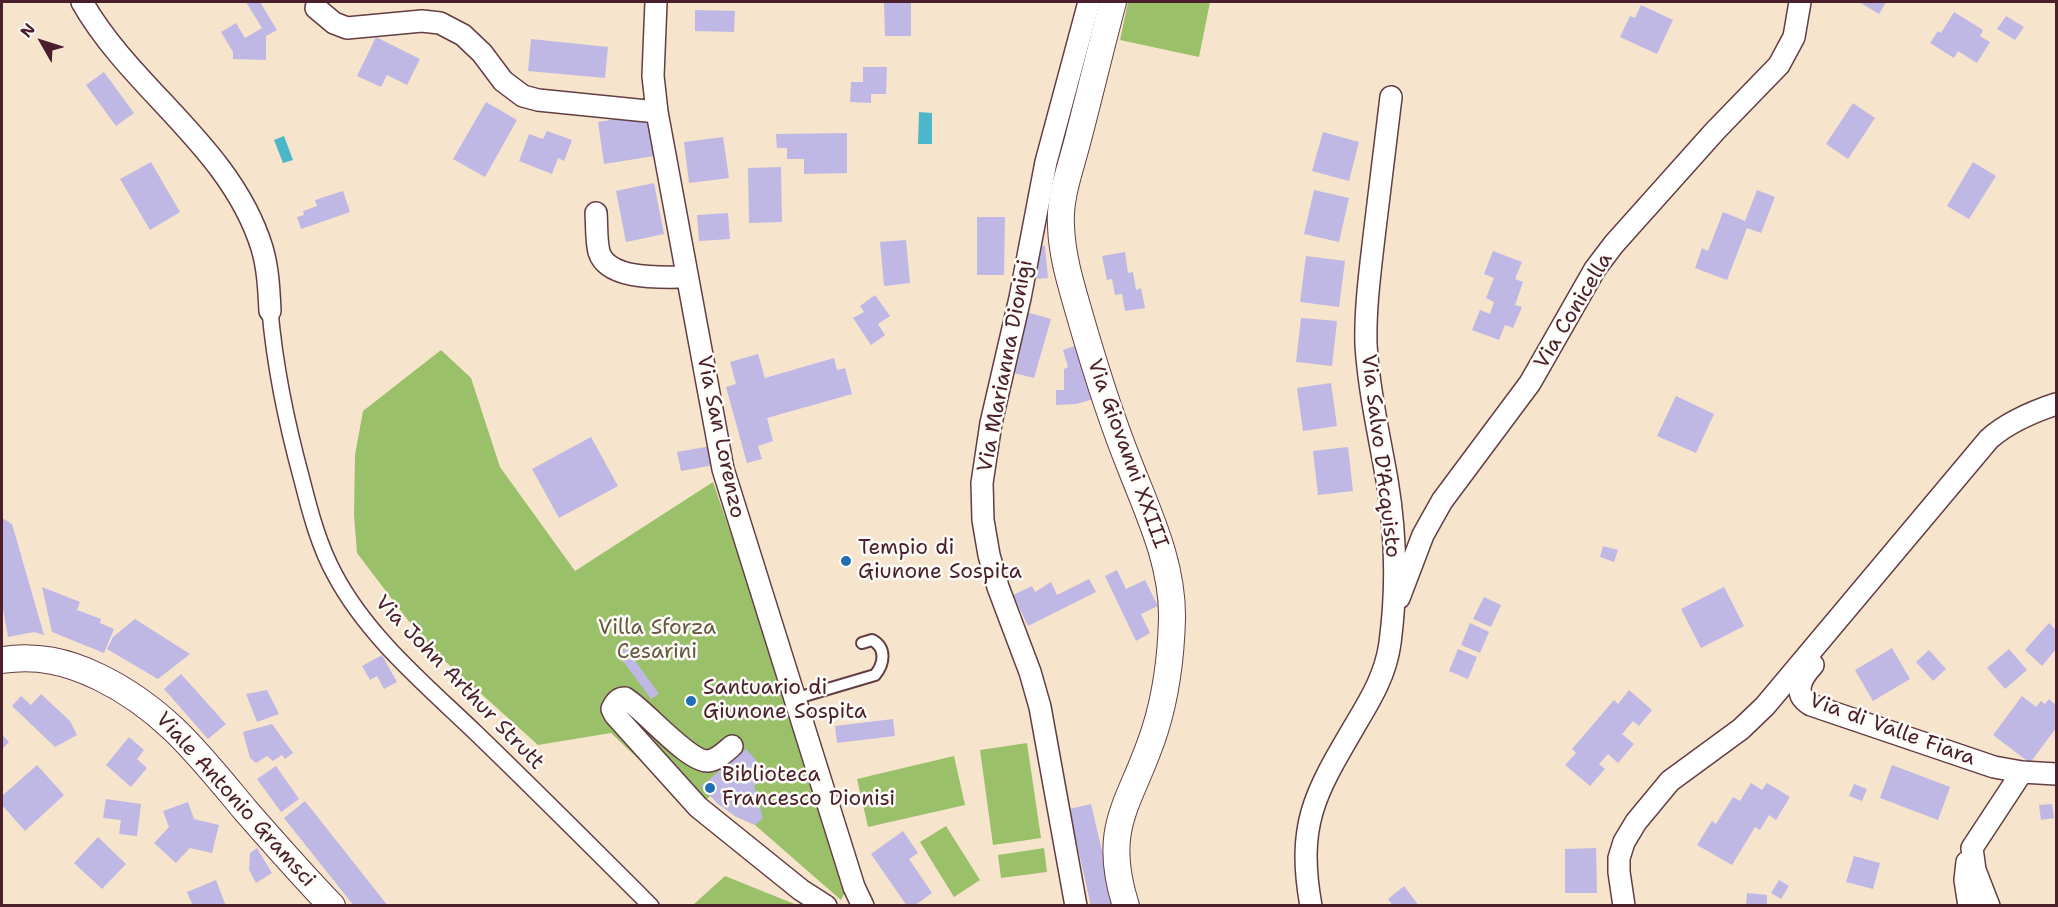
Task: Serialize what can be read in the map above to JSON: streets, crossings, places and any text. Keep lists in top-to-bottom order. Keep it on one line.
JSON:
{"streets":{"street":["Via Conicella","Via Marianna Dionigi","Via San Lorenzo","Via Giovanni XXIII","Via Salvo D'Acquisto","Via John Arthur Strutt","Via di Valle Fiara","Viale Antonio Gramsci"]},"crossings":[["Via Conicella","Via Salvo D'Acquisto"]],"parks":["Villa Sforza Cesarini"],"places":["Tempio di Giunone Sospita","Santuario di Giunone Sospita","Biblioteca Francesco Dionisi"],"north":"top left"}
